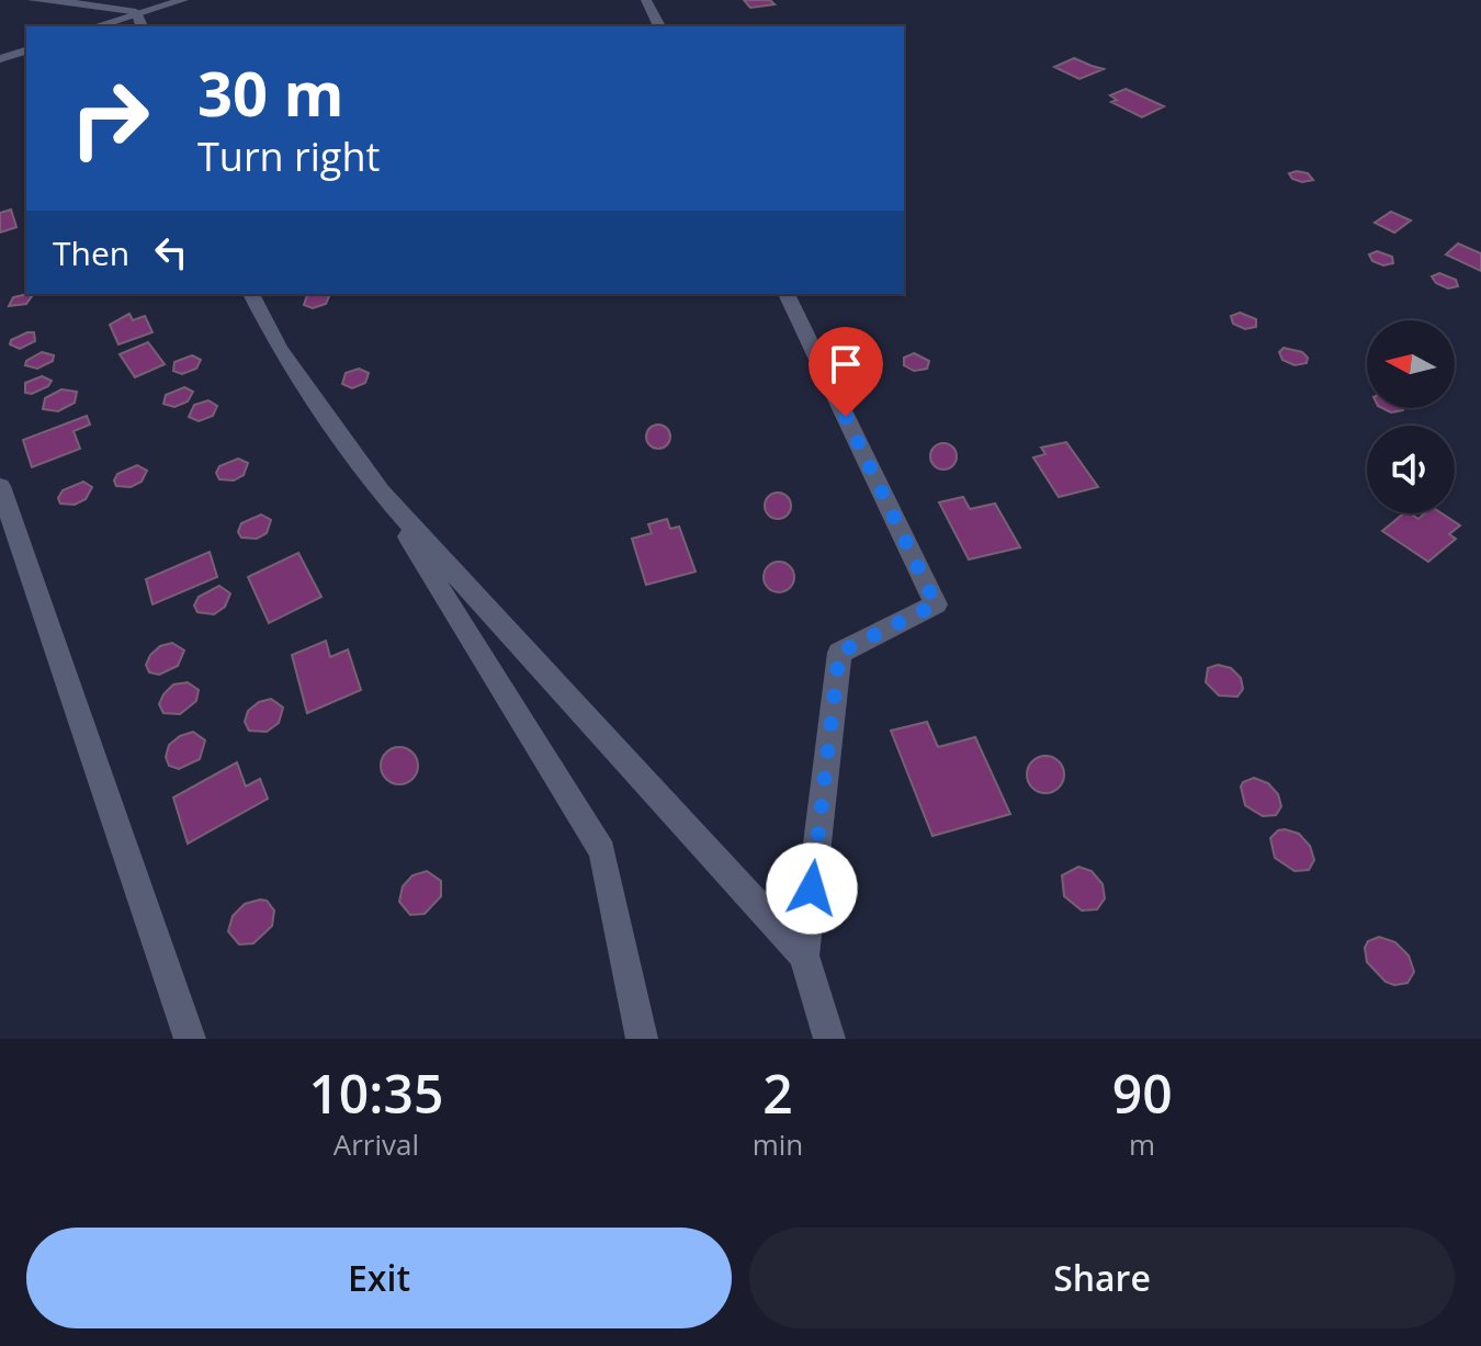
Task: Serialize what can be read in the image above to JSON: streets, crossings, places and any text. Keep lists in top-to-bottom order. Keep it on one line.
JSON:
{"north":"left","page":{"turn":["30 m","Turn right"],"then":"Then","eta":["10:35","Arrival","2","min","90","m"],"buttons":["Exit","Share"]}}
